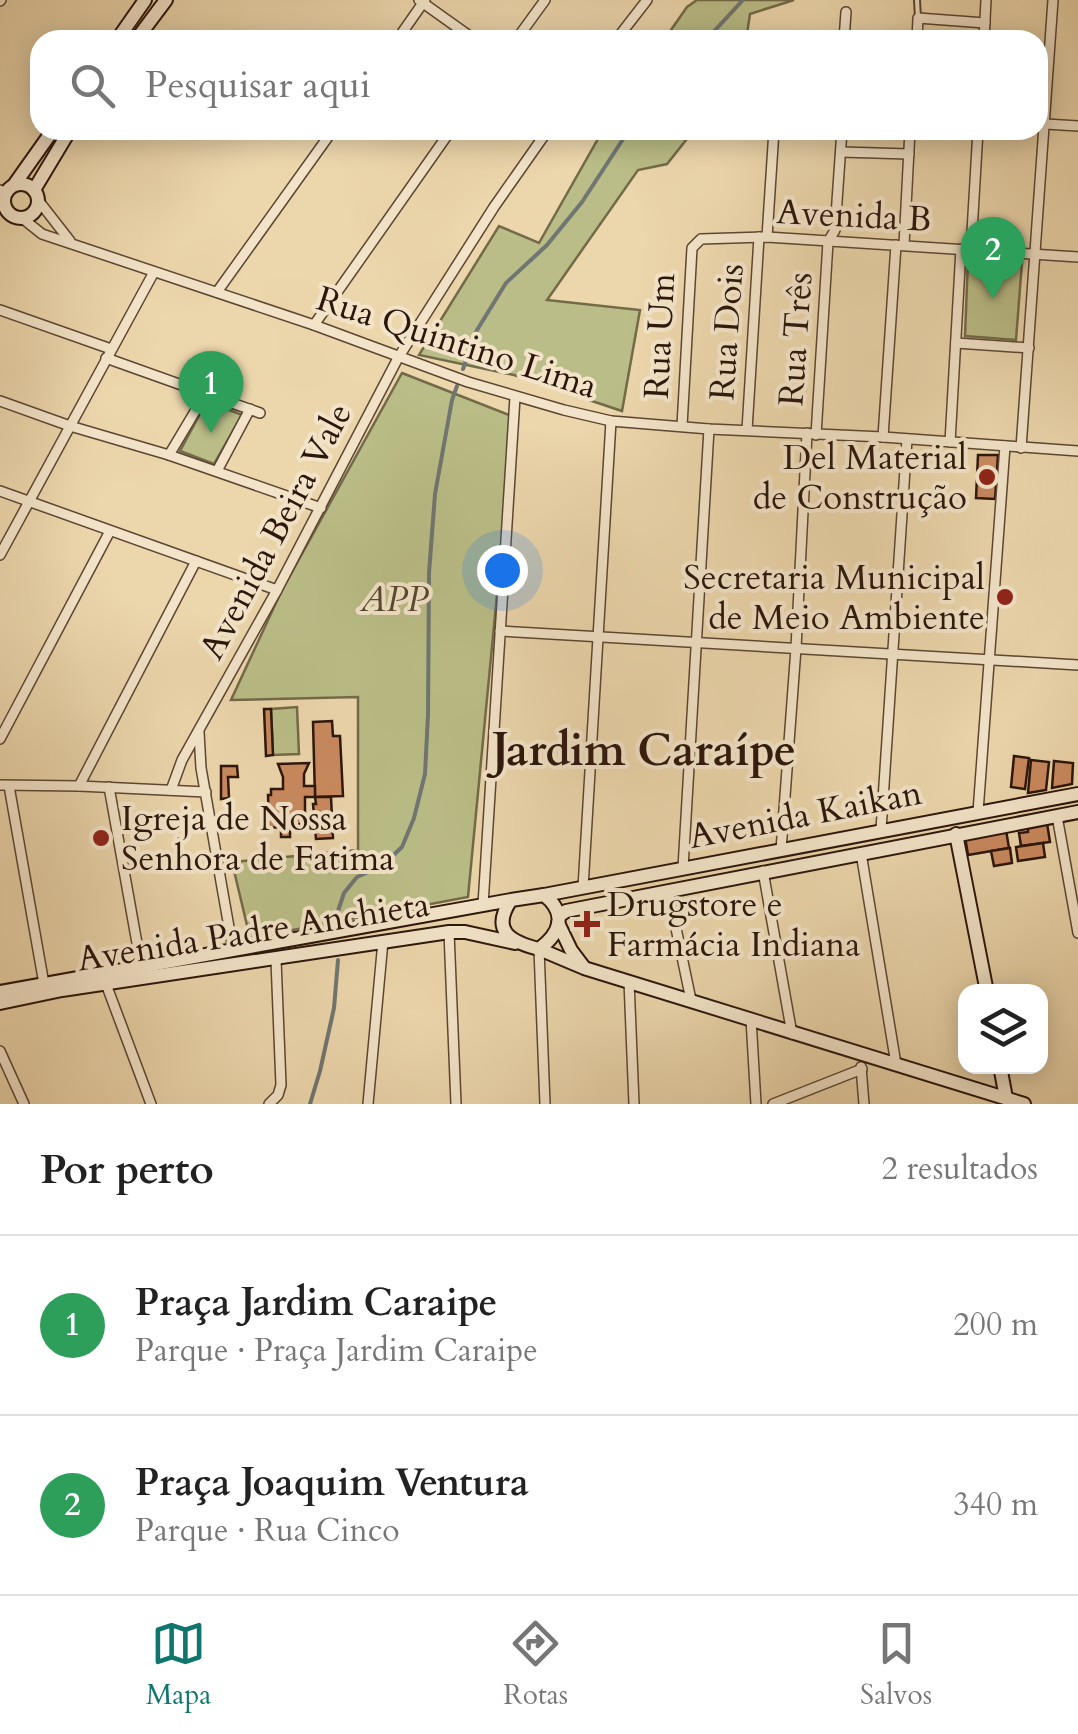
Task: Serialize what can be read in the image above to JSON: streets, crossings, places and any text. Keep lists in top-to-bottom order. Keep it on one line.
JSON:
{"streets":{"street":["Avenida B","Rua Dois","Rua Um","Rua Três","Rua Quintino Lima","Avenida Beira Vale","Avenida Kaikan","Avenida Padre Anchieta"]},"crossings":[["Avenida B","Rua Dois"],["Avenida B","Rua Um"],["Avenida B","Rua Três"],["Rua Dois","Rua Quintino Lima"],["Rua Um","Rua Quintino Lima"],["Rua Três","Rua Quintino Lima"],["Rua Três","Avenida Kaikan"],["Rua Quintino Lima","Avenida Beira Vale"],["Avenida Kaikan","Avenida Padre Anchieta"]],"districts":["Jardim Caraípe"],"parks":["APP"],"places":{"other":["Del Material de Construção","Secretaria Municipal de Meio Ambiente","Igreja de Nossa Senhora de Fatima"],"health":["Drugstore e Farmácia Indiana"]},"page":{"search":"Pesquisar aqui","pins":["2","1"],"heading":["Por perto","2 resultados"],"list":[{"mark":"1","name":"Praça Jardim Caraipe","note":"Parque · Praça Jardim Caraipe","value":"200 m"},{"mark":"2","name":"Praça Joaquim Ventura","note":"Parque · Rua Cinco","value":"340 m"}],"nav":["Mapa","Rotas","Salvos"]}}
